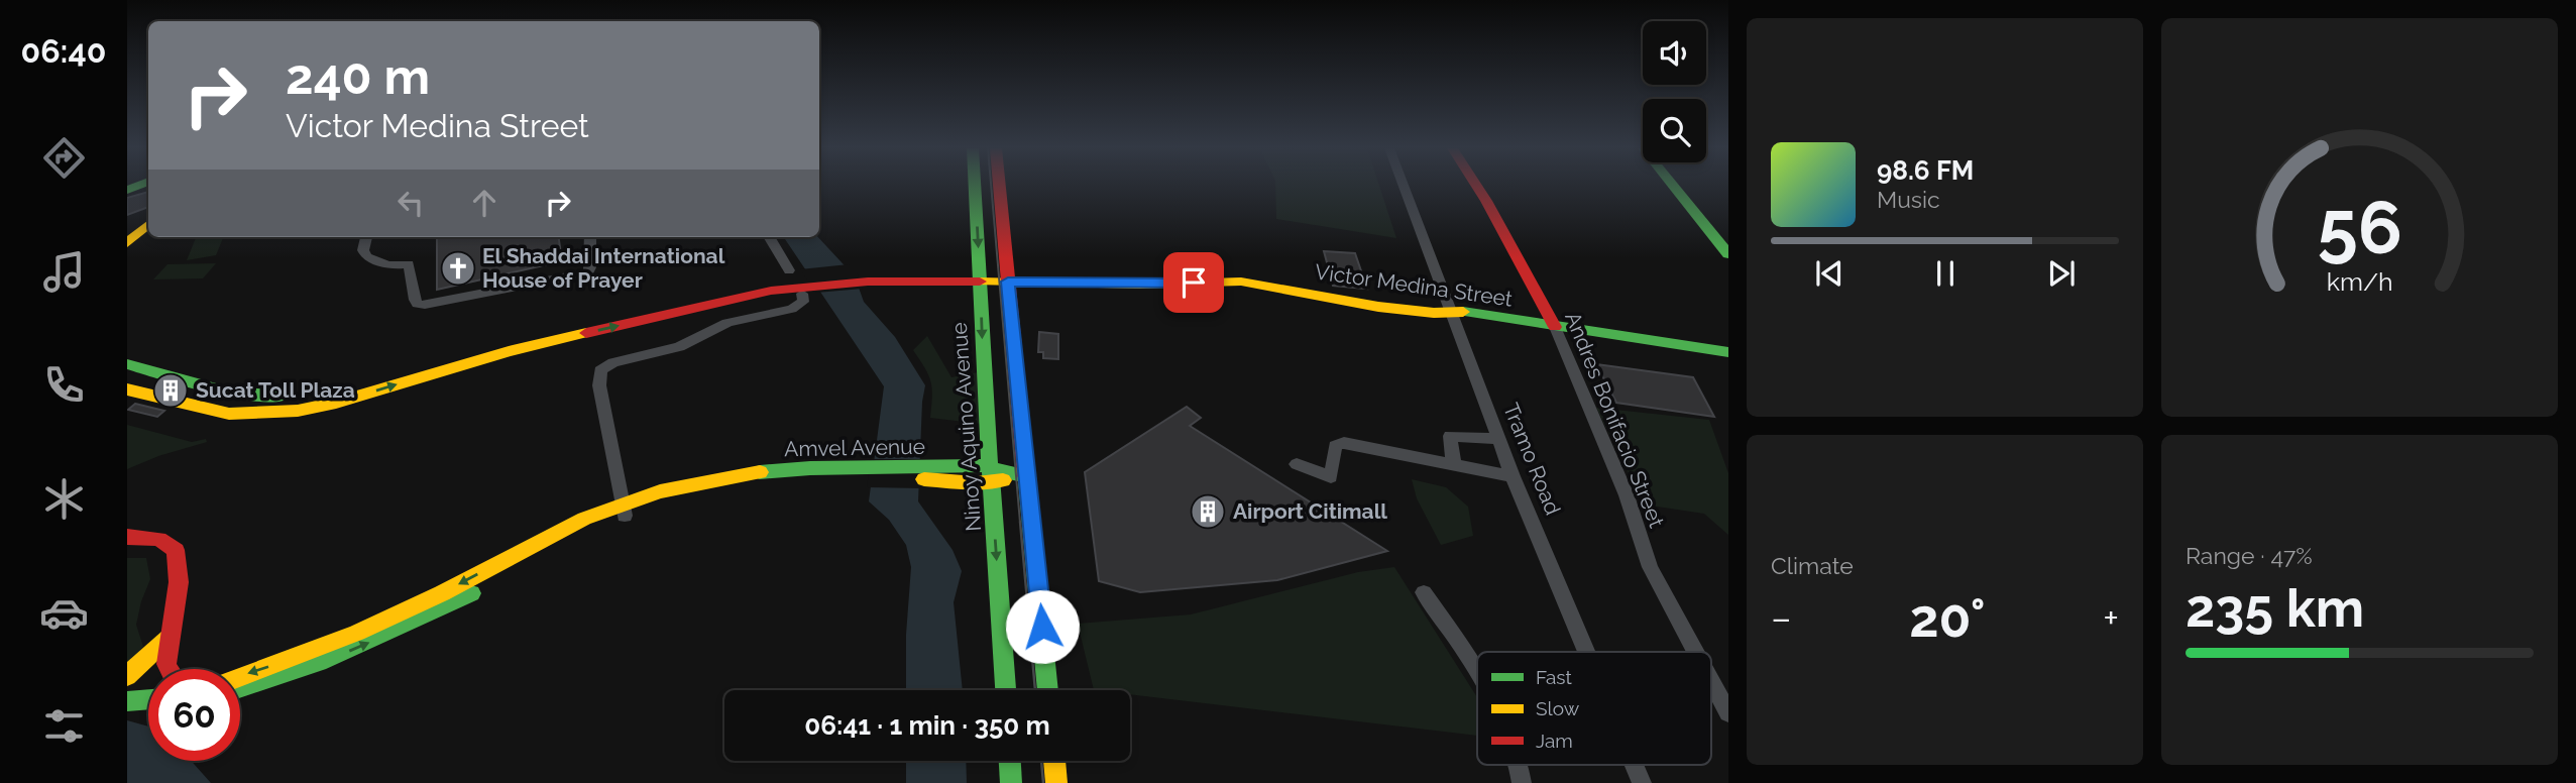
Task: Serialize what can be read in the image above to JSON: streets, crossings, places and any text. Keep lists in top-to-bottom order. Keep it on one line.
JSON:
{"streets":{"main road":["Victor Medina Street","Andres Bonifacio Street","Ninoy Aquino Avenue","Amvel Avenue"],"street":["Tramo Road"]},"crossings":[["Victor Medina Street","Andres Bonifacio Street"],["Victor Medina Street","Ninoy Aquino Avenue"],["Victor Medina Street","Tramo Road"],["Ninoy Aquino Avenue","Amvel Avenue"]],"places":{"church":["El Shaddai International House of Prayer"],"building":["Sucat Toll Plaza","Airport Citimall"]},"legend":["Fast","Slow","Jam"],"page":{"tabs":"06:40","turn":["240 m","Victor Medina Street"],"song":["98.6 FM","Music"],"tile":["Climate",["Range · 47%","235 km"]],"heat":["−","20°","+"],"limit":"60","trip":"06:41 · 1 min · 350 m","gauge":["56","km/h"]}}
